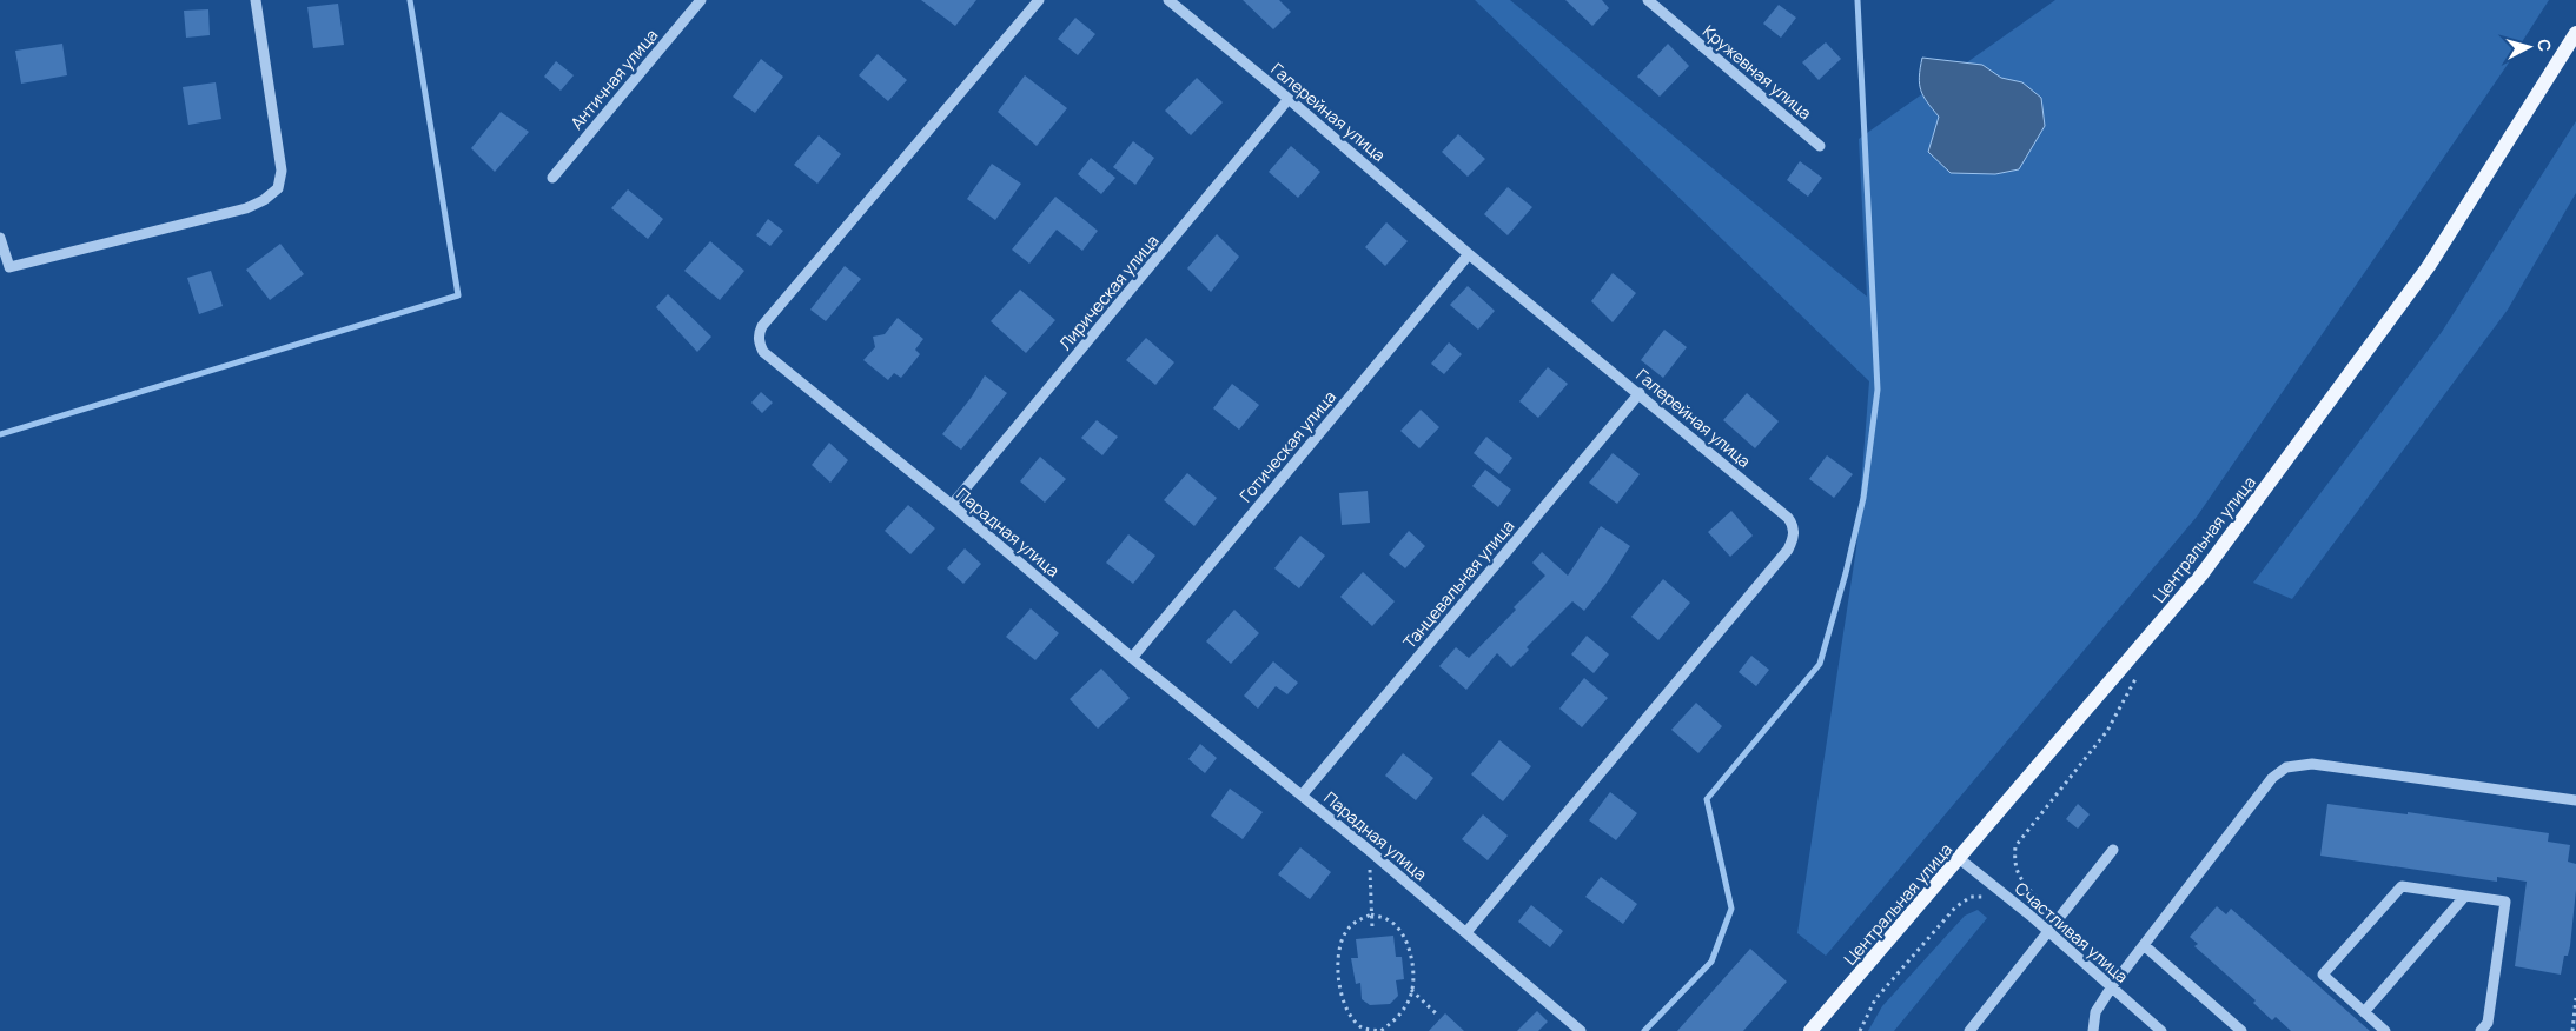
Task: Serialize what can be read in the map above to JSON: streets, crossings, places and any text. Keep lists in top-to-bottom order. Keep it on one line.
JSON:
{"streets":{"main road":["Центральная улица"],"street":["Кружевная улица","Античная улица","Галерейная улица","Лирическая улица","Готическая улица","Парадная улица","Танцевальная улица","Счастливая улица"]},"crossings":[["Галерейная улица","Лирическая улица"],["Галерейная улица","Готическая улица"],["Галерейная улица","Парадная улица"],["Галерейная улица","Танцевальная улица"],["Лирическая улица","Парадная улица"],["Готическая улица","Парадная улица"],["Парадная улица","Танцевальная улица"],["Центральная улица","Счастливая улица"]],"north":"right"}
